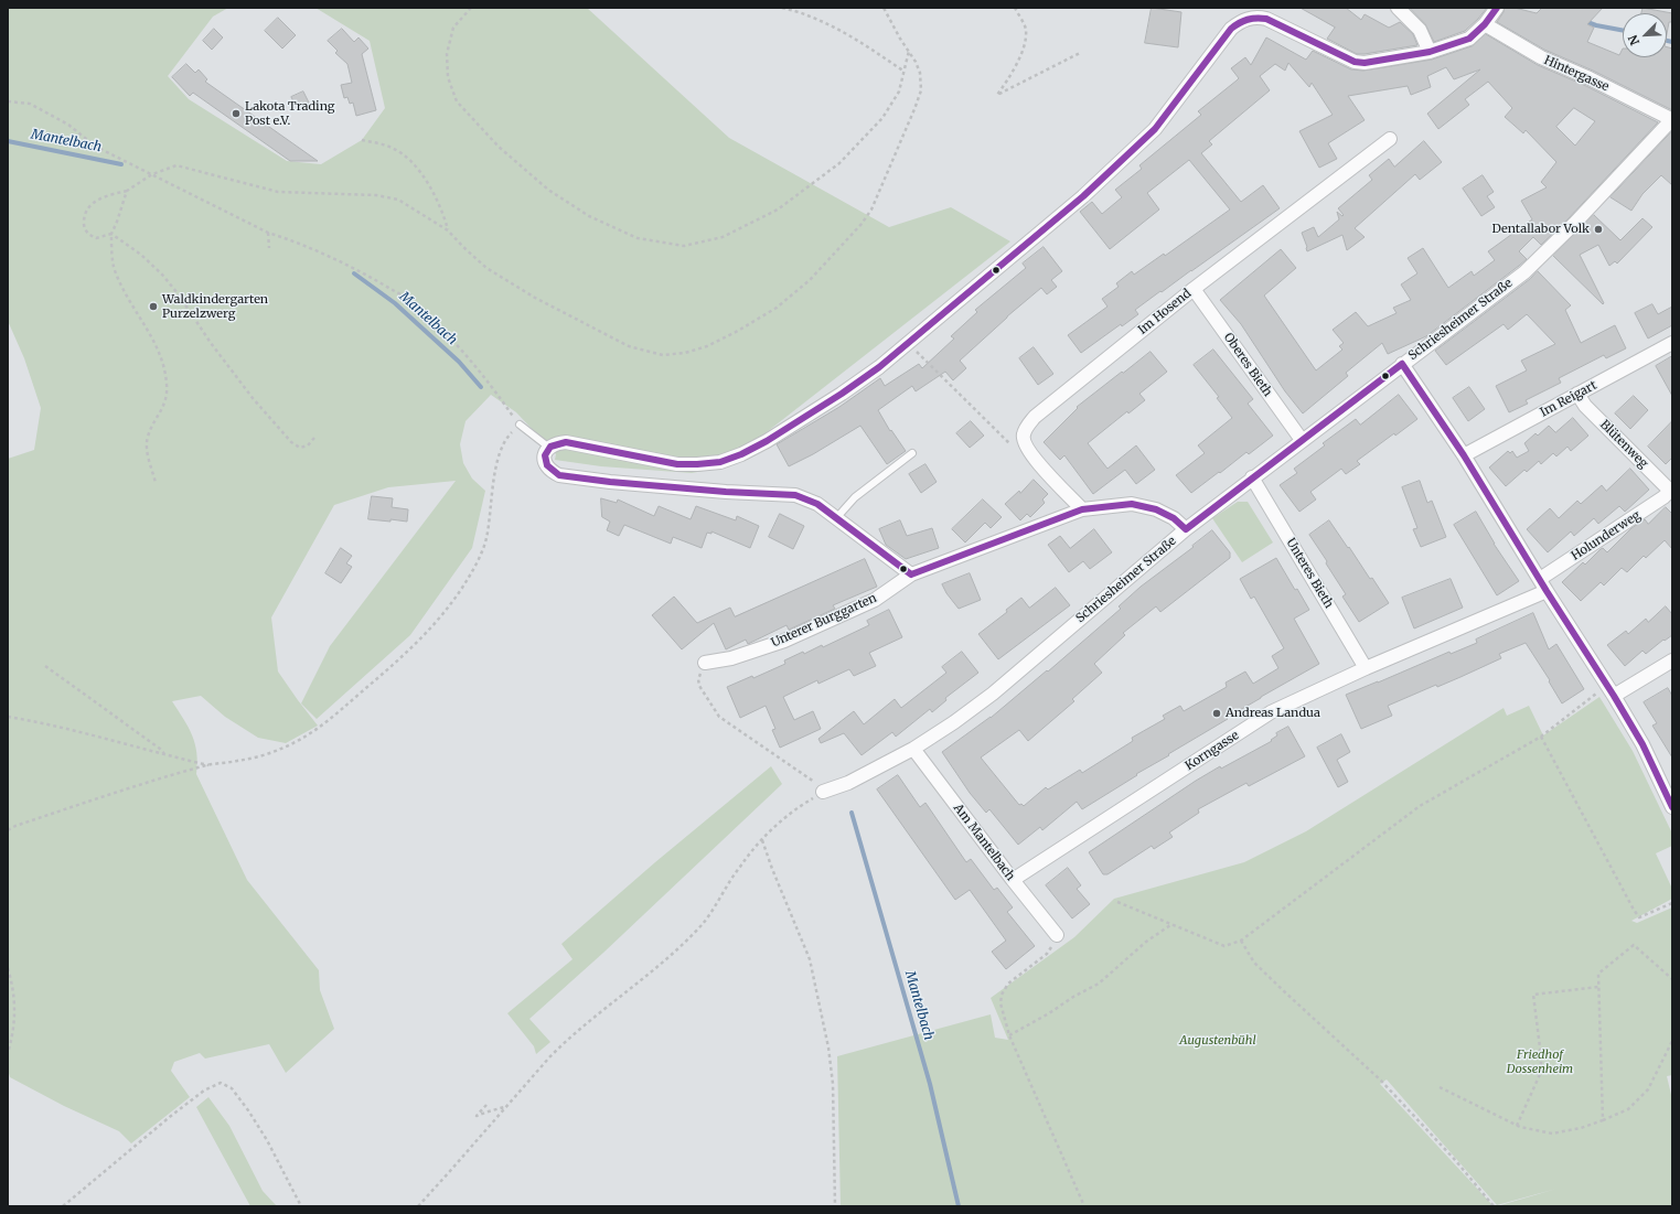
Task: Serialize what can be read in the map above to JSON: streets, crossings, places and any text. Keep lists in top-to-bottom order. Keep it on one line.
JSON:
{"streets":{"street":["Hintergasse","Im Hosend","Schriesheimer Straße","Oberes Bieth","Im Reigart","Blütenweg","Holunderweg","Unteres Bieth","Unterer Burggarten","Korngasse","Am Mantelbach"]},"crossings":[["Hintergasse","Schriesheimer Straße"],["Im Hosend","Oberes Bieth"],["Im Hosend","Unterer Burggarten"],["Schriesheimer Straße","Oberes Bieth"],["Schriesheimer Straße","Unteres Bieth"],["Schriesheimer Straße","Unterer Burggarten"],["Schriesheimer Straße","Am Mantelbach"],["Im Reigart","Blütenweg"],["Blütenweg","Holunderweg"],["Unteres Bieth","Korngasse"],["Korngasse","Am Mantelbach"]],"water":["Mantelbach"],"parks":["Augustenbühl","Friedhof Dossenheim"],"places":["Lakota Trading Post e.V.","Dentallabor Volk","Waldkindergarten Purzelzwerg","Andreas Landua"],"north":"bottom left"}
